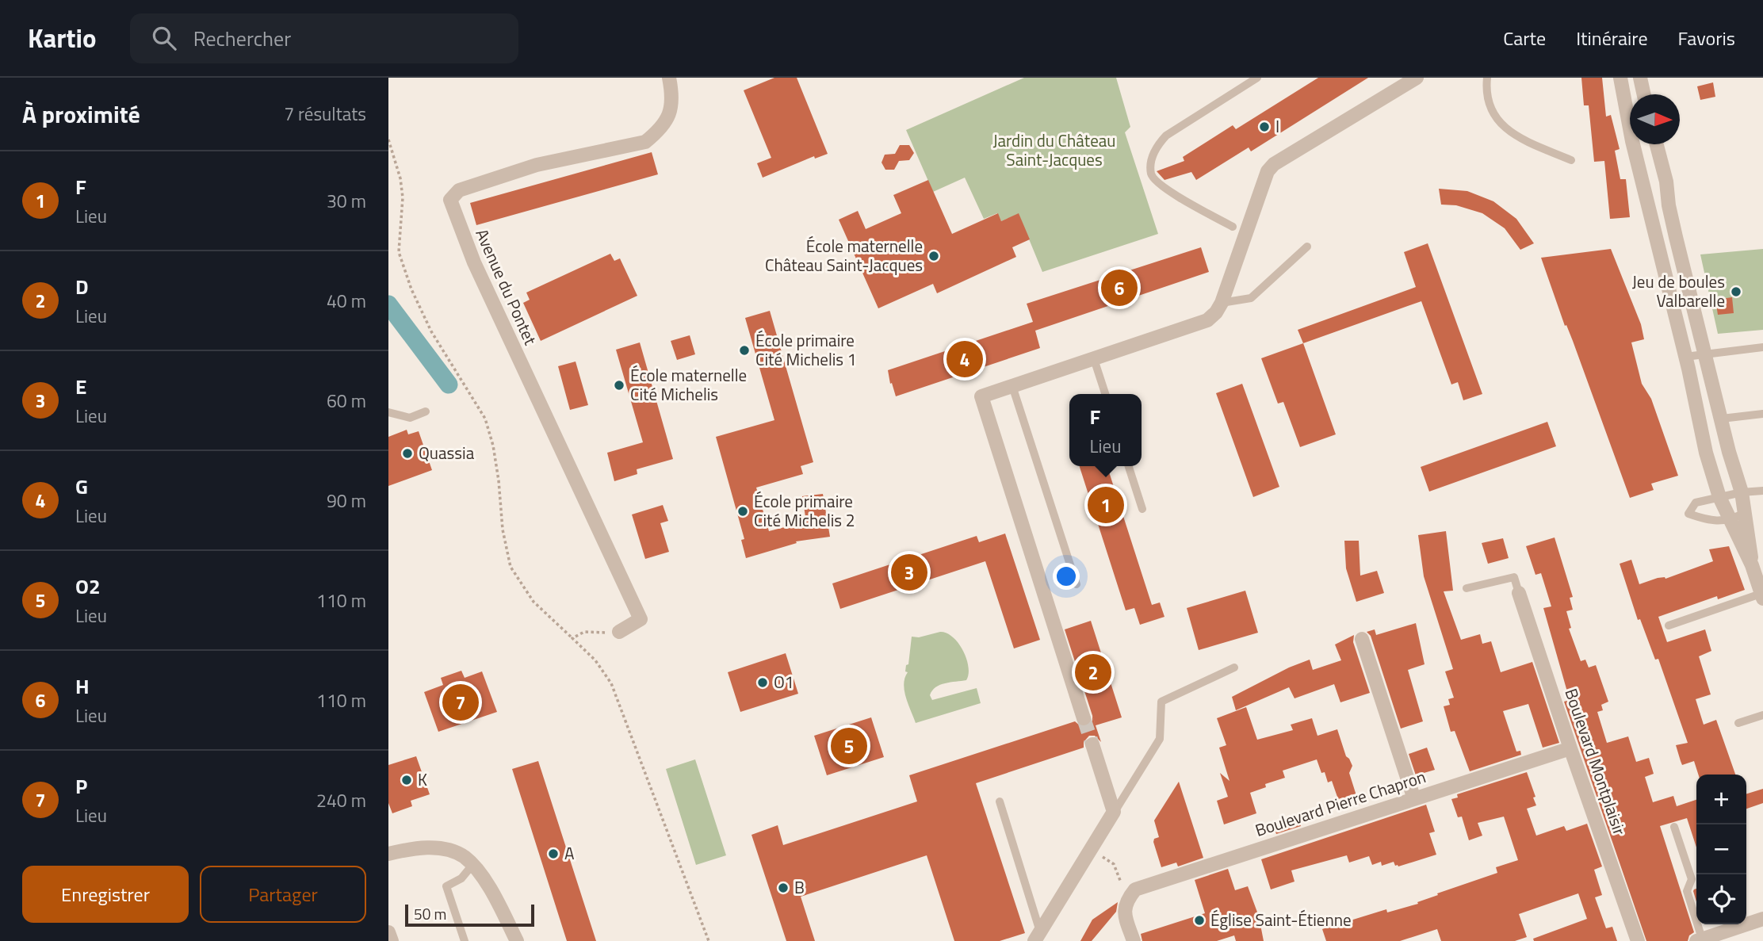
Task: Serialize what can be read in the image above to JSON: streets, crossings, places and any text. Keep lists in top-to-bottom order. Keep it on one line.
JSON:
{"streets":{"street":["Avenue du Pontet","Boulevard Montplaisir","Boulevard Pierre Chapron"]},"crossings":[["Boulevard Montplaisir","Boulevard Pierre Chapron"]],"parks":["Jardin du Château Saint-Jacques"],"places":["I","École maternelle Château Saint-Jacques","Jeu de boules Valbarelle","École primaire Cité Michelis 1","École maternelle Cité Michelis","Quassia","École primaire Cité Michelis 2","O1","K","A","B","Église Saint-Étienne"],"scale_bar":"50 m","north":"right","page":{"header":"Kartio","search":"Rechercher","nav":["Carte","Itinéraire","Favoris"],"heading":["À proximité","7 résultats"],"list":[{"mark":"1","name":"F","note":"Lieu","value":"30 m"},{"mark":"2","name":"D","note":"Lieu","value":"40 m"},{"mark":"3","name":"E","note":"Lieu","value":"60 m"},{"mark":"4","name":"G","note":"Lieu","value":"90 m"},{"mark":"5","name":"O2","note":"Lieu","value":"110 m"},{"mark":"6","name":"H","note":"Lieu","value":"110 m"},{"mark":"7","name":"P","note":"Lieu","value":"240 m"}],"pins":["6","4","1","3","2","7","5"],"popup":["F","Lieu"],"map_buttons":["+","−"],"buttons":["Enregistrer","Partager"],"scale":"50 m"}}
